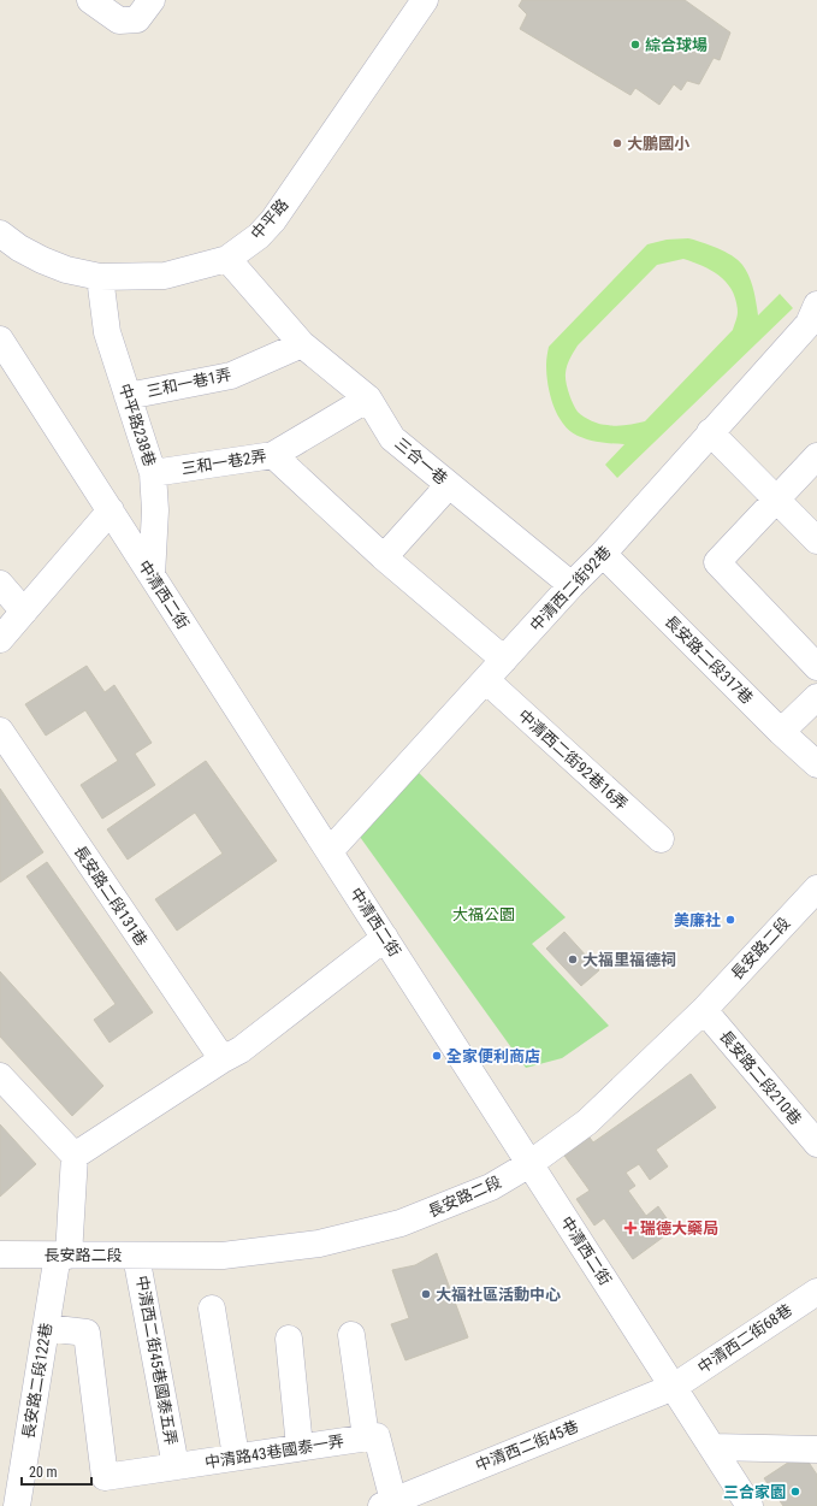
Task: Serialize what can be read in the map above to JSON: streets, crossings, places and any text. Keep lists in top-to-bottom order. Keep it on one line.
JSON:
{"streets":{"street":["中平路","三和一巷1弄","中平路238巷","三合一巷","三和一巷2弄","中清西二街92巷","中清西二街","長安路二段317巷","中清西二街92巷16弄","長安路二段131巷","長安路二段","長安路二段210巷","中清西二街68巷","中清西二街45巷國泰五弄","長安路二段122巷","中清西二街45巷","中清路43巷國泰一弄"]},"crossings":[["中平路","中平路238巷"],["中平路","三合一巷"],["三和一巷1弄","中平路238巷"],["三和一巷1弄","三合一巷"],["中平路238巷","三和一巷2弄"],["中平路238巷","中清西二街"],["三合一巷","三和一巷2弄"],["三合一巷","中清西二街92巷"],["中清西二街92巷","中清西二街"],["中清西二街92巷","長安路二段317巷"],["中清西二街92巷","中清西二街92巷16弄"],["中清西二街","長安路二段"],["中清西二街","中清西二街68巷"],["中清西二街","中清西二街45巷"],["長安路二段","長安路二段210巷"],["長安路二段","中清西二街45巷國泰五弄"],["長安路二段","長安路二段122巷"],["中清西二街68巷","中清西二街45巷"],["中清西二街45巷國泰五弄","中清路43巷國泰一弄"],["長安路二段122巷","中清路43巷國泰一弄"],["中清西二街45巷","中清路43巷國泰一弄"]],"parks":["大福公園"],"places":{"other":["綜合球場","大鵬國小","美廉社","大福里福德祠","全家便利商店","大福社區活動中心","三合家園"],"health":["瑞德大藥局"]},"scale_bar":"20 m"}
